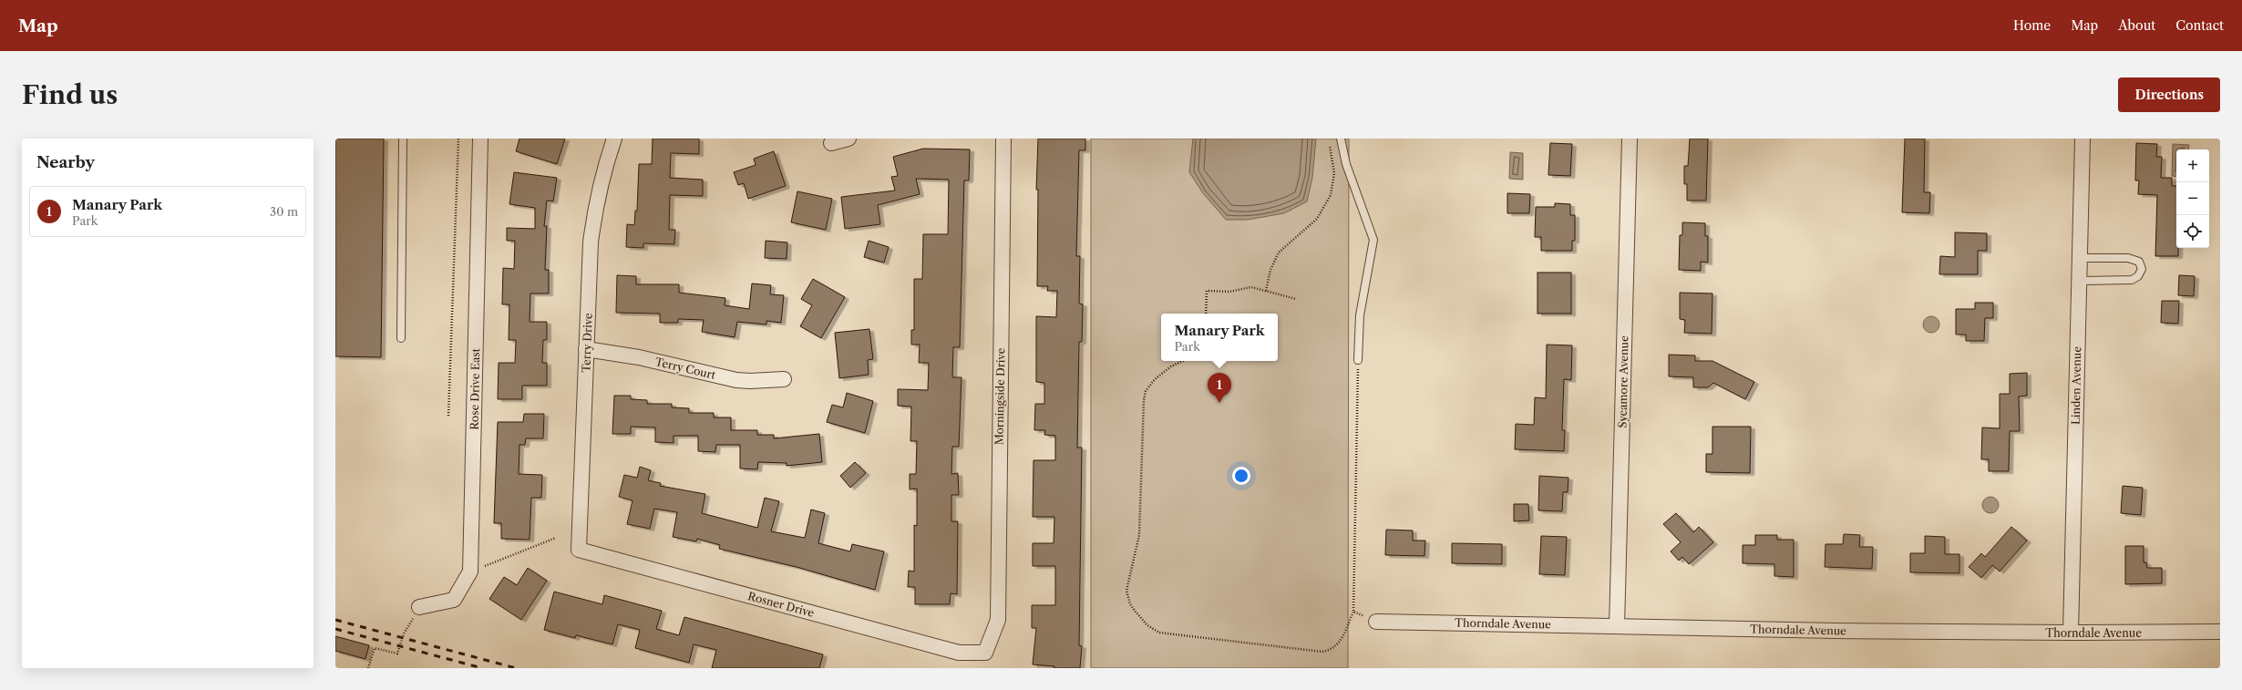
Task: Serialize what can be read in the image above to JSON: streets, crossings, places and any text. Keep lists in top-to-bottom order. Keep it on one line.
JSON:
{"streets":{"street":["Terry Drive","Terry Court","Sycamore Avenue","Linden Avenue","Rose Drive East","Morningside Drive","Rosner Drive","Thorndale Avenue"]},"crossings":[["Terry Drive","Terry Court"],["Terry Drive","Rosner Drive"],["Sycamore Avenue","Thorndale Avenue"],["Linden Avenue","Thorndale Avenue"],["Morningside Drive","Rosner Drive"]],"page":{"header":"Map","nav":["Home","Map","About","Contact"],"buttons":"Directions","title":"Find us","heading":"Nearby","map_buttons":["+","−"],"list":[{"mark":"1","name":"Manary Park","note":"Park","value":"30 m"}],"popup":["Manary Park","Park"],"pins":"1"}}
